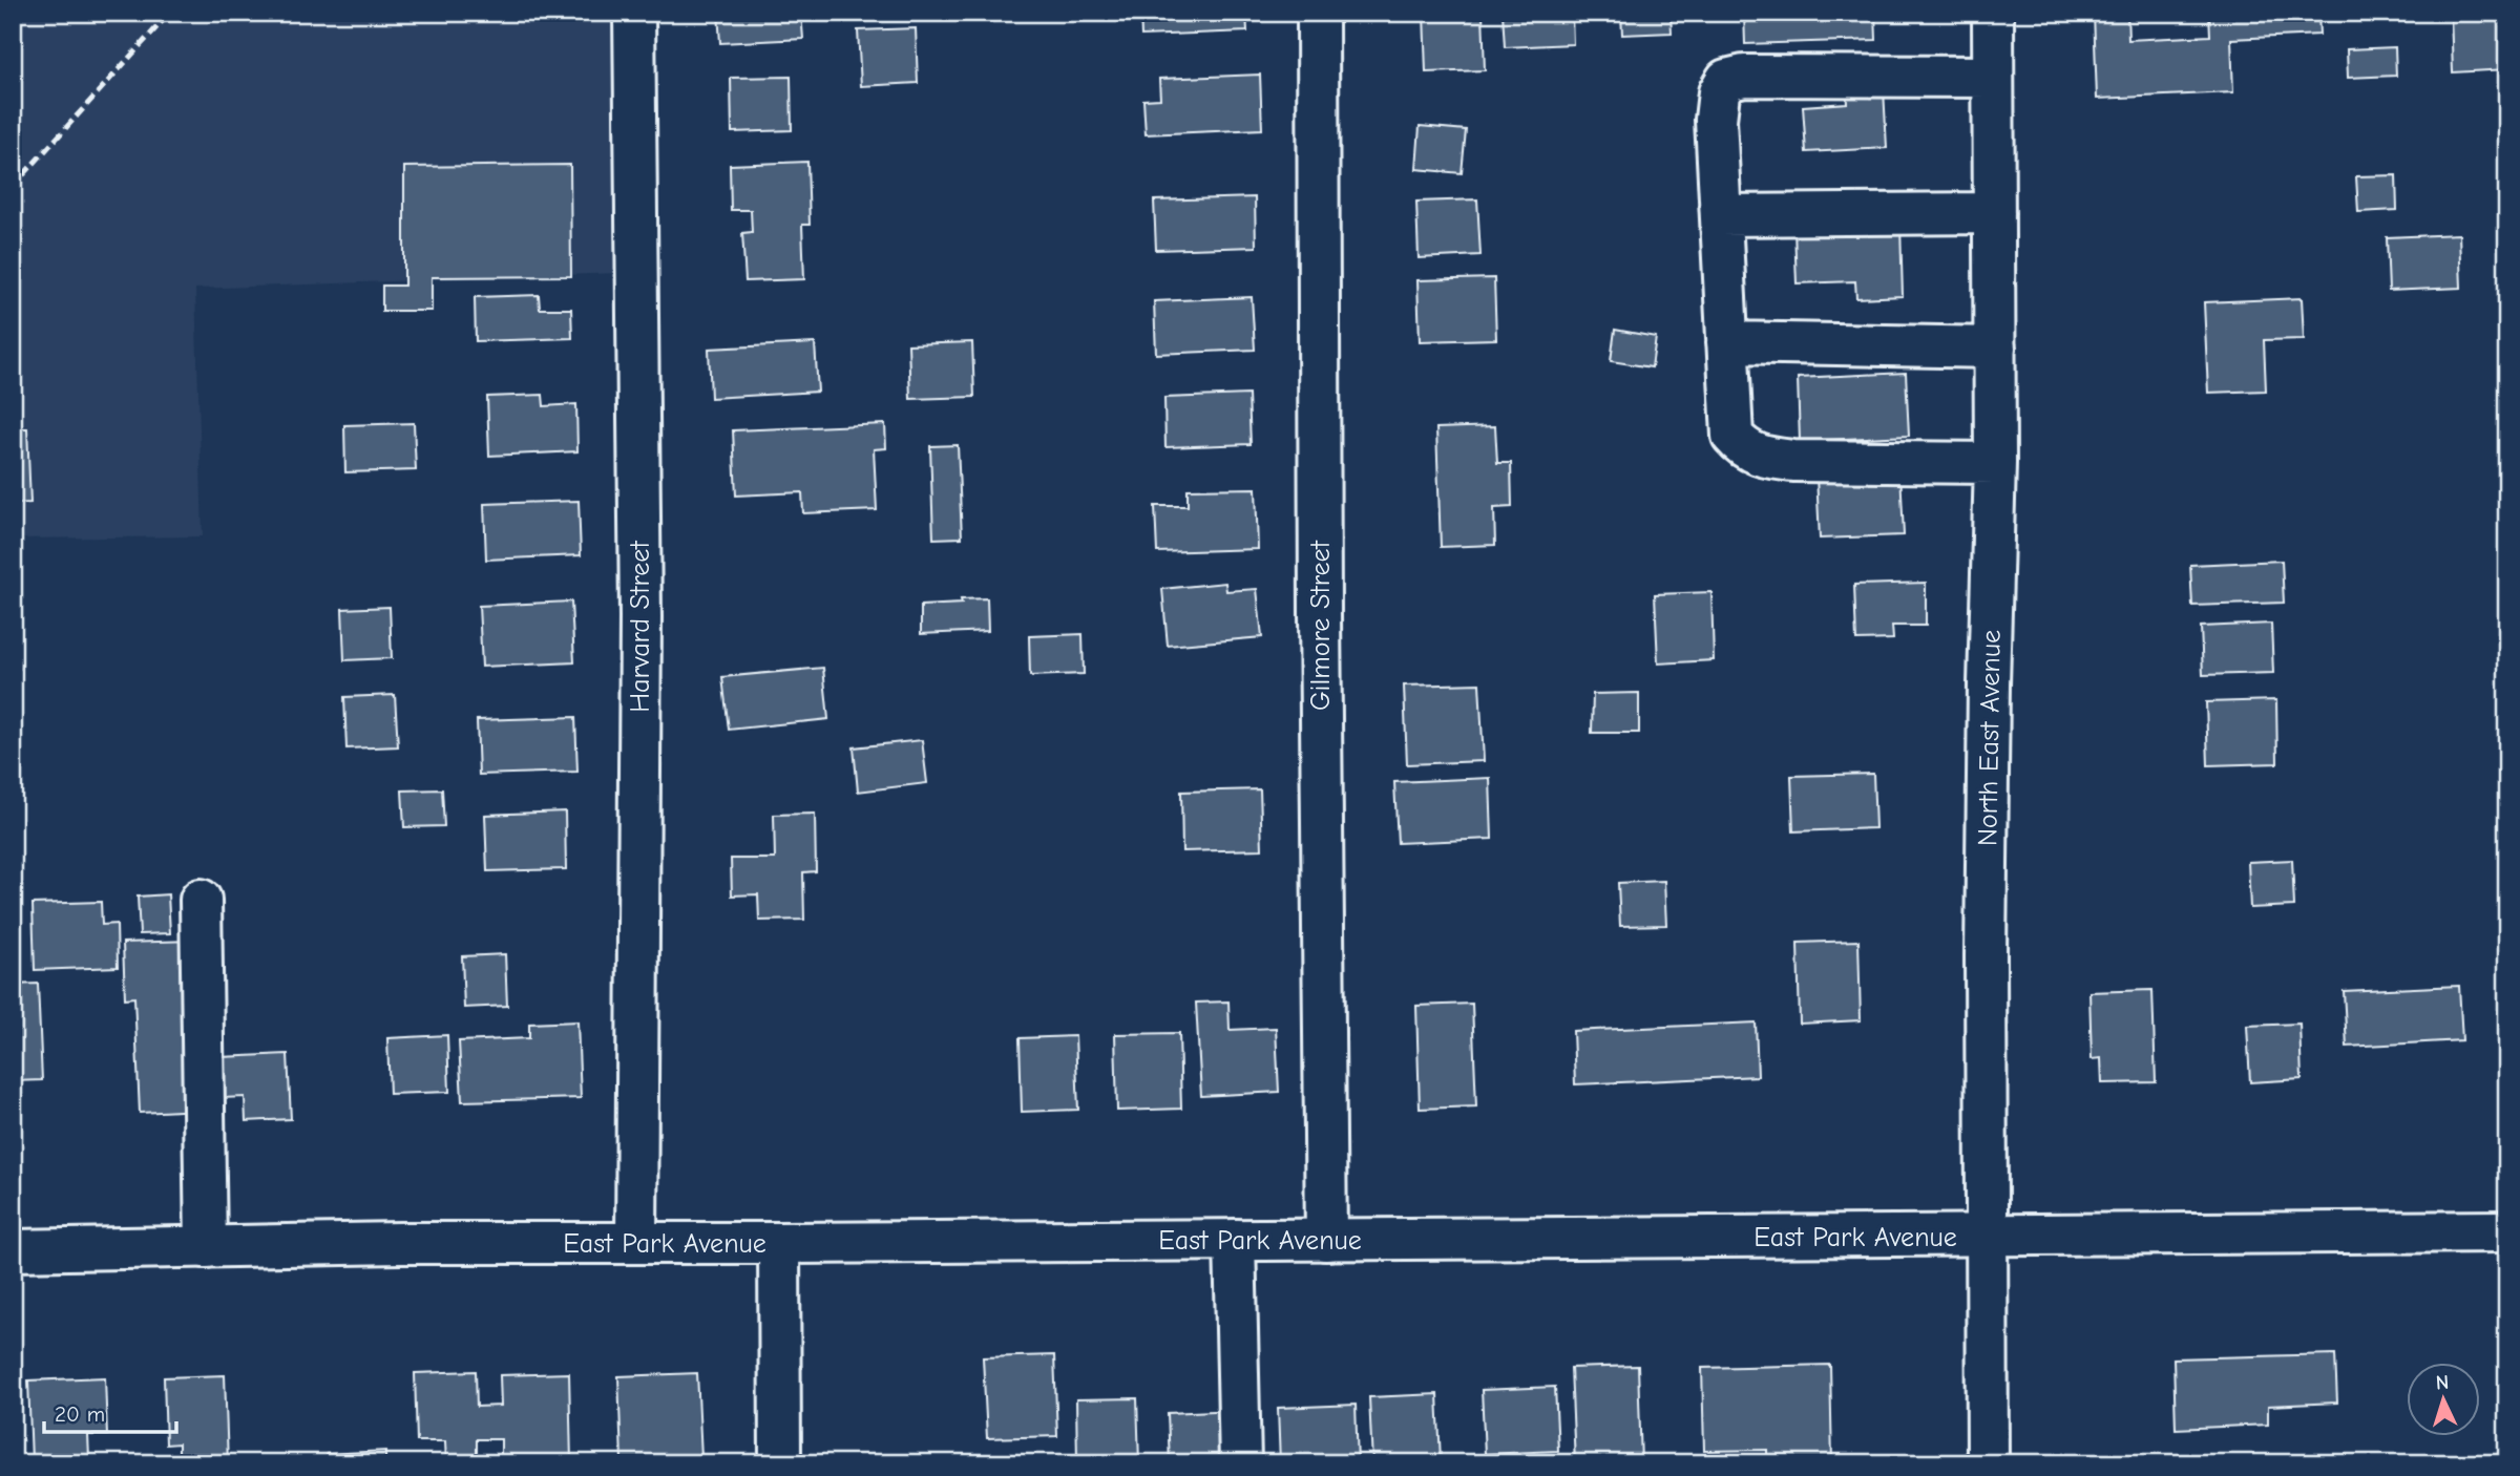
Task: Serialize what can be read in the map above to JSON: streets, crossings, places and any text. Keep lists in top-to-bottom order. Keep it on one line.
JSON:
{"streets":{"street":["Gilmore Street","Harvard Street","North East Avenue","East Park Avenue"]},"crossings":[["Gilmore Street","East Park Avenue"],["Harvard Street","East Park Avenue"],["North East Avenue","East Park Avenue"]],"scale_bar":"20 m","north":"top"}
